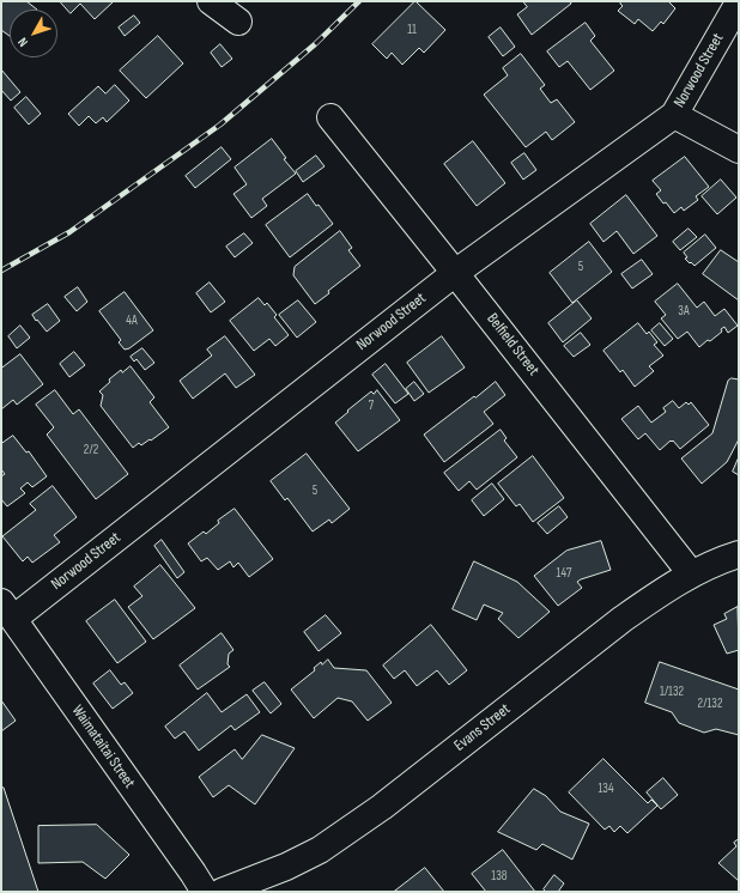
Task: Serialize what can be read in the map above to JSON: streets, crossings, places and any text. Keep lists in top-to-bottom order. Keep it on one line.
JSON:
{"streets":{"main road":["Norwood Street","Belfield Street","Evans Street","Waimataitai Street"]},"crossings":[["Norwood Street","Belfield Street"],["Norwood Street","Waimataitai Street"],["Belfield Street","Evans Street"]],"house_numbers":["11","5","3A","4A","7","2/2","5","147","1/132","2/132","134","138"],"north":"bottom left"}
